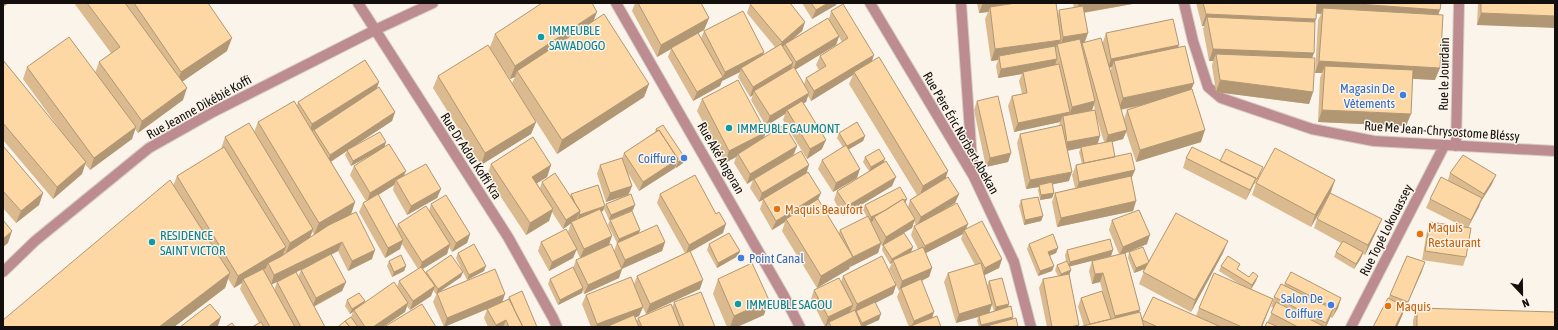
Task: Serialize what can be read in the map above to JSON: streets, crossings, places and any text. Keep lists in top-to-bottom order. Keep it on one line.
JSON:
{"streets":{"street":["Rue le Jourdain","Rue Jeanne Dikébié Koffi","Rue Me Jean-Chrysostome Bléssy","Rue Père Éric Norbert Abekan","Rue Dr Adou Koffi Kra","Rue Aké Angoran","Rue Topé Lokouassey"]},"crossings":[["Rue le Jourdain","Rue Me Jean-Chrysostome Bléssy"],["Rue Jeanne Dikébié Koffi","Rue Dr Adou Koffi Kra"],["Rue Me Jean-Chrysostome Bléssy","Rue Topé Lokouassey"]],"places":["IMMEUBLE SAWADOGO","Magasin De Vêtements","IMMEUBLE GAUMONT","Coiffure","Maquis Beaufort","Maquis Restaurant","RESIDENCE SAINT VICTOR","Point Canal","IMMEUBLE SAGOU","Salon De Coiffure","Maquis"],"north":"bottom"}
